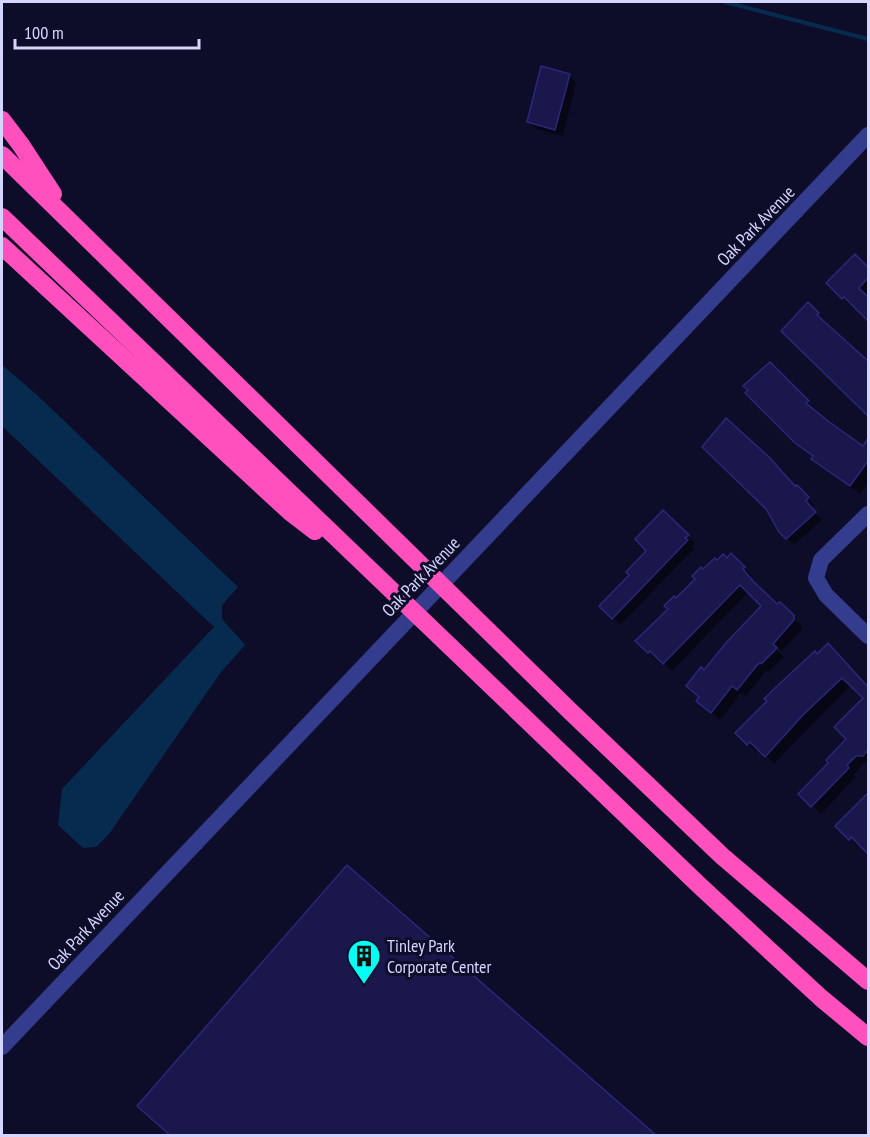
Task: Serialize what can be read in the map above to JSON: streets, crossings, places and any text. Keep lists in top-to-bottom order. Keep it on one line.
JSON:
{"streets":{"street":["Oak Park Avenue"]},"places":{"building":["Tinley Park Corporate Center"]},"scale_bar":"100 m"}
